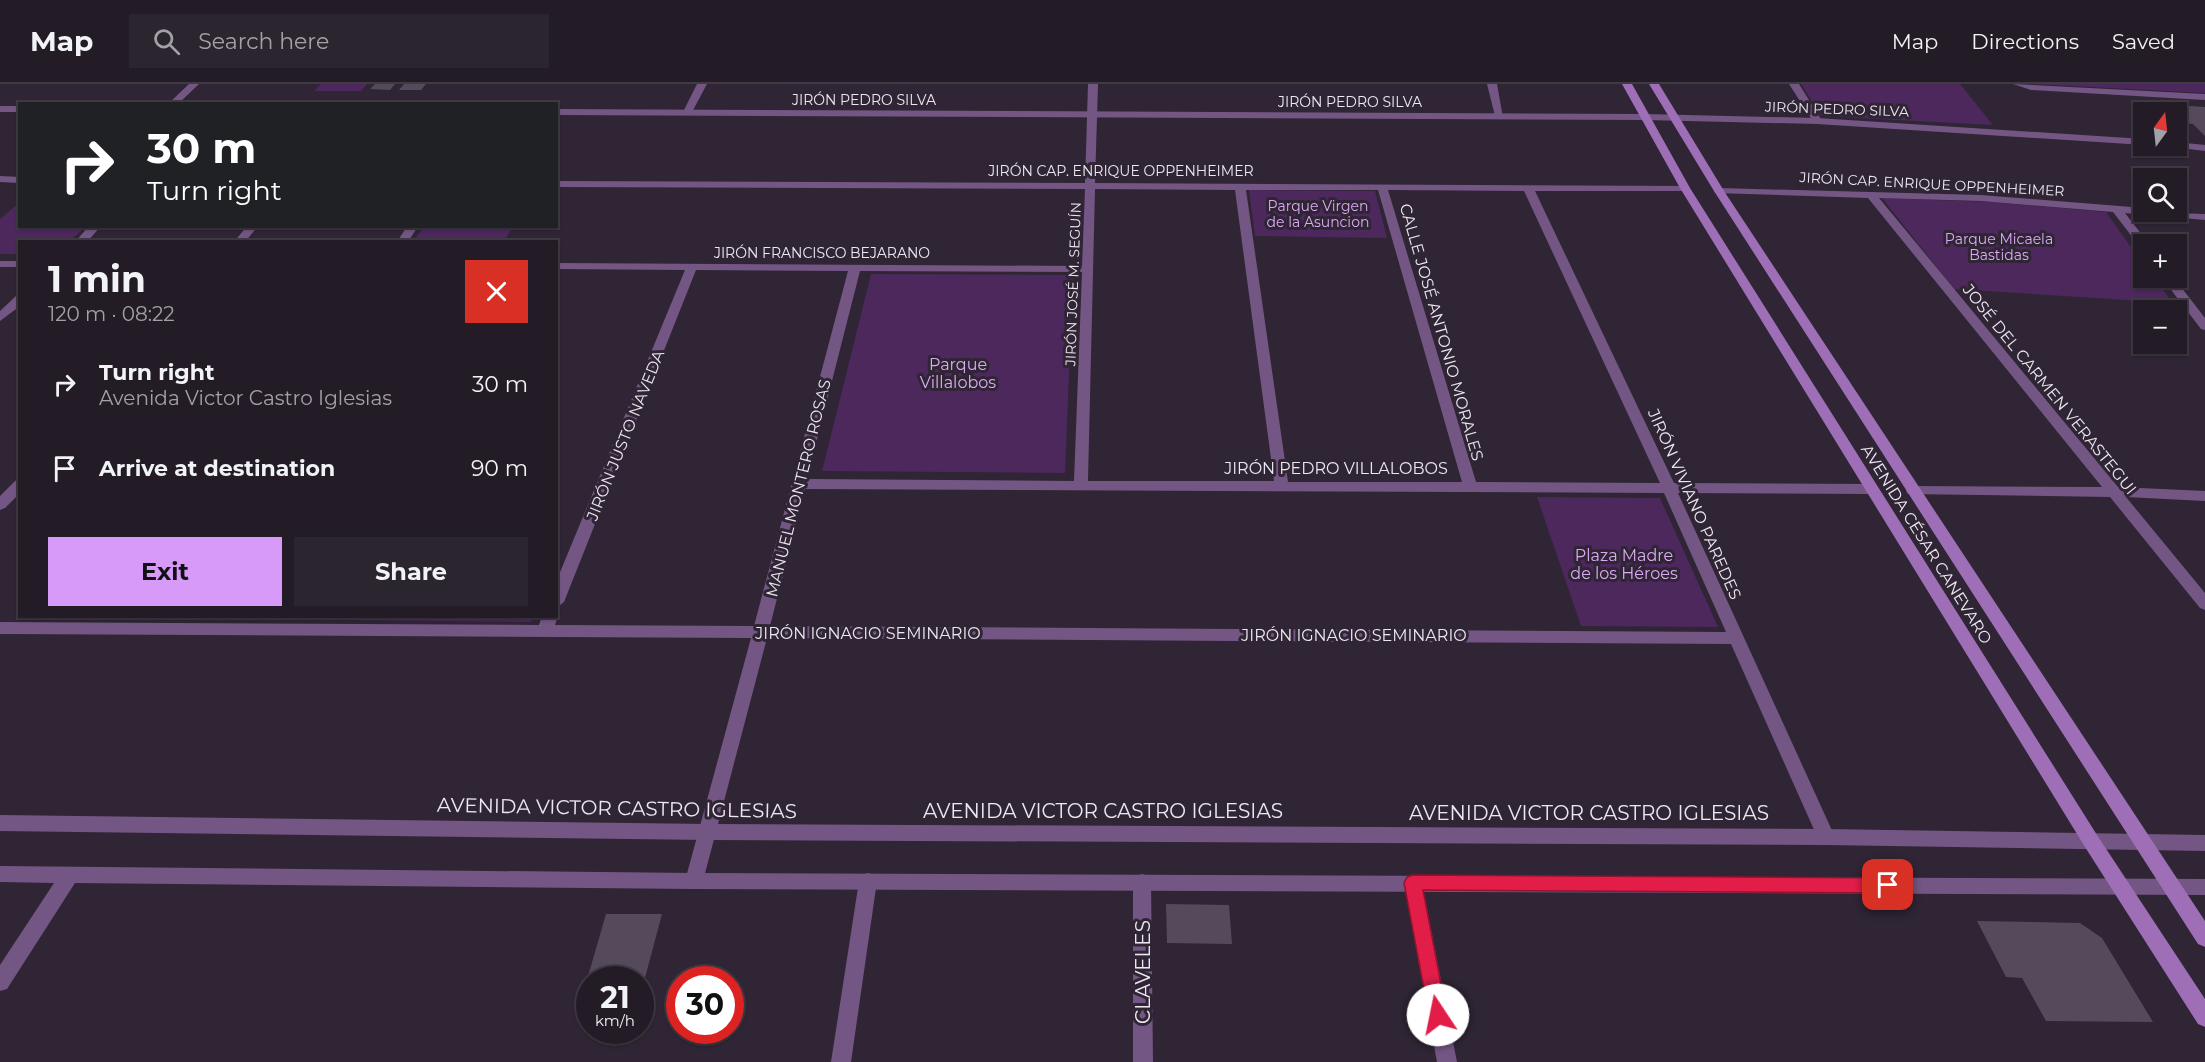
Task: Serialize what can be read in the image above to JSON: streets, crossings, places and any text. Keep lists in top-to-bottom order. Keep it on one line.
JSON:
{"streets":{"main road":["AVENIDA CÉSAR CANEVARO"],"street":["JIRÓN PEDRO SILVA","JIRÓN CAP. ENRIQUE OPPENHEIMER","JIRÓN FRANCISCO BEJARANO","JIRÓN JOSÉ M. SEGUÍN","CALLE JOSÉ ANTONIO MORALES","JOSÉ DEL CARMEN VERASTEGUI","JIRÓN JUSTO NAVEDA","JIRÓN PEDRO VILLALOBOS","MANUEL MONTERO ROSAS","JIRÓN VIVIANO PAREDES","JIRÓN IGNACIO SEMINARIO","AVENIDA VICTOR CASTRO IGLESIAS","CLAVELES"]},"crossings":[["JIRÓN PEDRO SILVA","JIRÓN JOSÉ M. SEGUÍN"],["JIRÓN PEDRO SILVA","AVENIDA CÉSAR CANEVARO"],["JIRÓN CAP. ENRIQUE OPPENHEIMER","JIRÓN JOSÉ M. SEGUÍN"],["JIRÓN CAP. ENRIQUE OPPENHEIMER","CALLE JOSÉ ANTONIO MORALES"],["JIRÓN CAP. ENRIQUE OPPENHEIMER","JOSÉ DEL CARMEN VERASTEGUI"],["JIRÓN CAP. ENRIQUE OPPENHEIMER","JIRÓN VIVIANO PAREDES"],["JIRÓN CAP. ENRIQUE OPPENHEIMER","AVENIDA CÉSAR CANEVARO"],["JIRÓN FRANCISCO BEJARANO","JIRÓN JOSÉ M. SEGUÍN"],["JIRÓN FRANCISCO BEJARANO","JIRÓN JUSTO NAVEDA"],["JIRÓN FRANCISCO BEJARANO","MANUEL MONTERO ROSAS"],["JIRÓN JOSÉ M. SEGUÍN","JIRÓN PEDRO VILLALOBOS"],["CALLE JOSÉ ANTONIO MORALES","JIRÓN PEDRO VILLALOBOS"],["JIRÓN PEDRO VILLALOBOS","MANUEL MONTERO ROSAS"],["JIRÓN PEDRO VILLALOBOS","JIRÓN VIVIANO PAREDES"],["JIRÓN PEDRO VILLALOBOS","AVENIDA CÉSAR CANEVARO"],["MANUEL MONTERO ROSAS","JIRÓN IGNACIO SEMINARIO"],["MANUEL MONTERO ROSAS","AVENIDA VICTOR CASTRO IGLESIAS"],["JIRÓN VIVIANO PAREDES","JIRÓN IGNACIO SEMINARIO"],["JIRÓN VIVIANO PAREDES","AVENIDA VICTOR CASTRO IGLESIAS"],["AVENIDA CÉSAR CANEVARO","AVENIDA VICTOR CASTRO IGLESIAS"]],"parks":["Parque Virgen de la Asuncion","Parque Micaela Bastidas","Parque Villalobos","Plaza Madre de los Héroes"],"north":"top","page":{"header":"Map","search":"Search here","nav":["Map","Directions","Saved"],"map_buttons":["+","−"],"turn":["30 m","Turn right"],"heading":["1 min","120 m · 08:22"],"list":[{"name":"Turn right","note":"Avenida Victor Castro Iglesias","value":"30 m"},{"name":"Arrive at destination","value":"90 m"}],"buttons":["Exit","Share"],"speed":"21 km/h","limit":"30"}}
